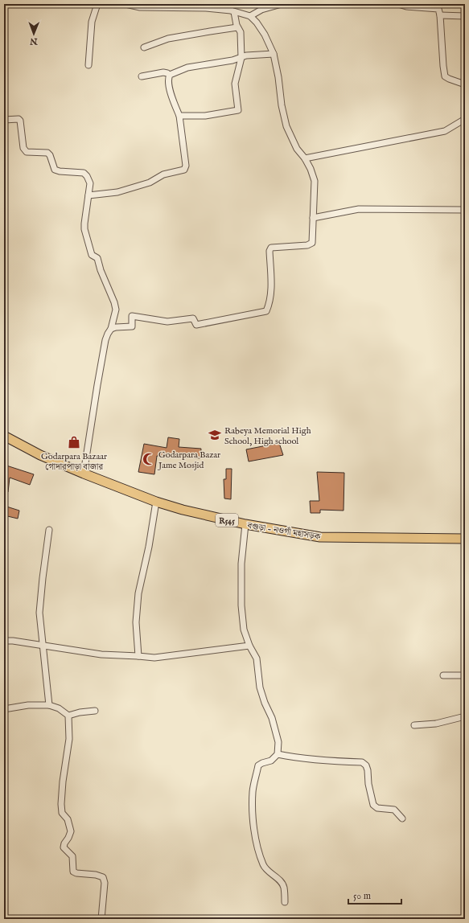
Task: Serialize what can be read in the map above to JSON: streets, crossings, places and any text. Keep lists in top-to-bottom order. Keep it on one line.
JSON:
{"streets":{"main road":["R545","বগুড়া - নওগাঁ মহাসড়ক"]},"places":{"school or university":["Rabeya Memorial High School, High school"],"shop":["Godarpara Bazaar গোদারপাড়া বাজার"],"mosque":["Godarpara Bazar Jame Mosjid"]},"scale_bar":"50 m","north":"bottom"}
